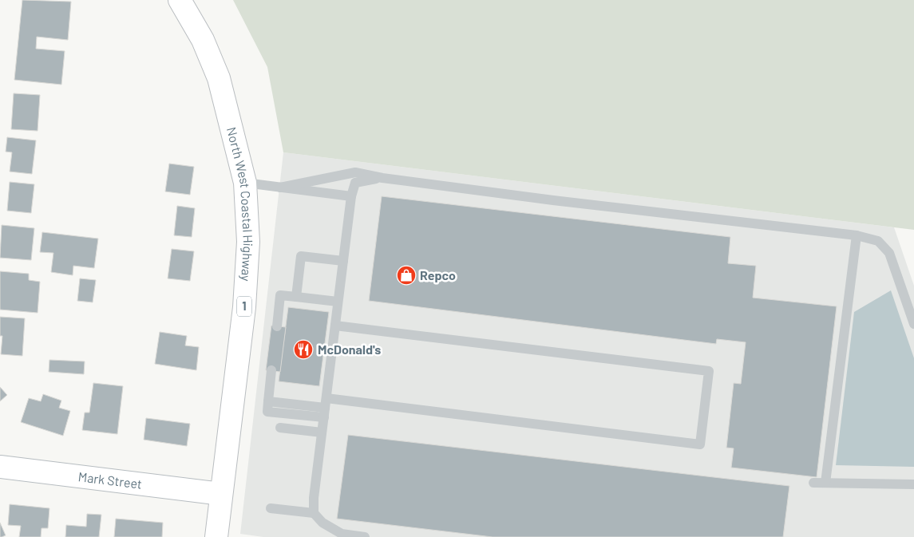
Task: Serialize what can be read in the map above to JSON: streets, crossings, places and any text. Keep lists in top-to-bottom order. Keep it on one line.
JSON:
{"streets":{"main road":["North West Coastal Highway","1","Mark Street"]},"crossings":[["North West Coastal Highway","Mark Street"]],"places":{"shop":["Repco"],"restaurant":["McDonald's"]}}
